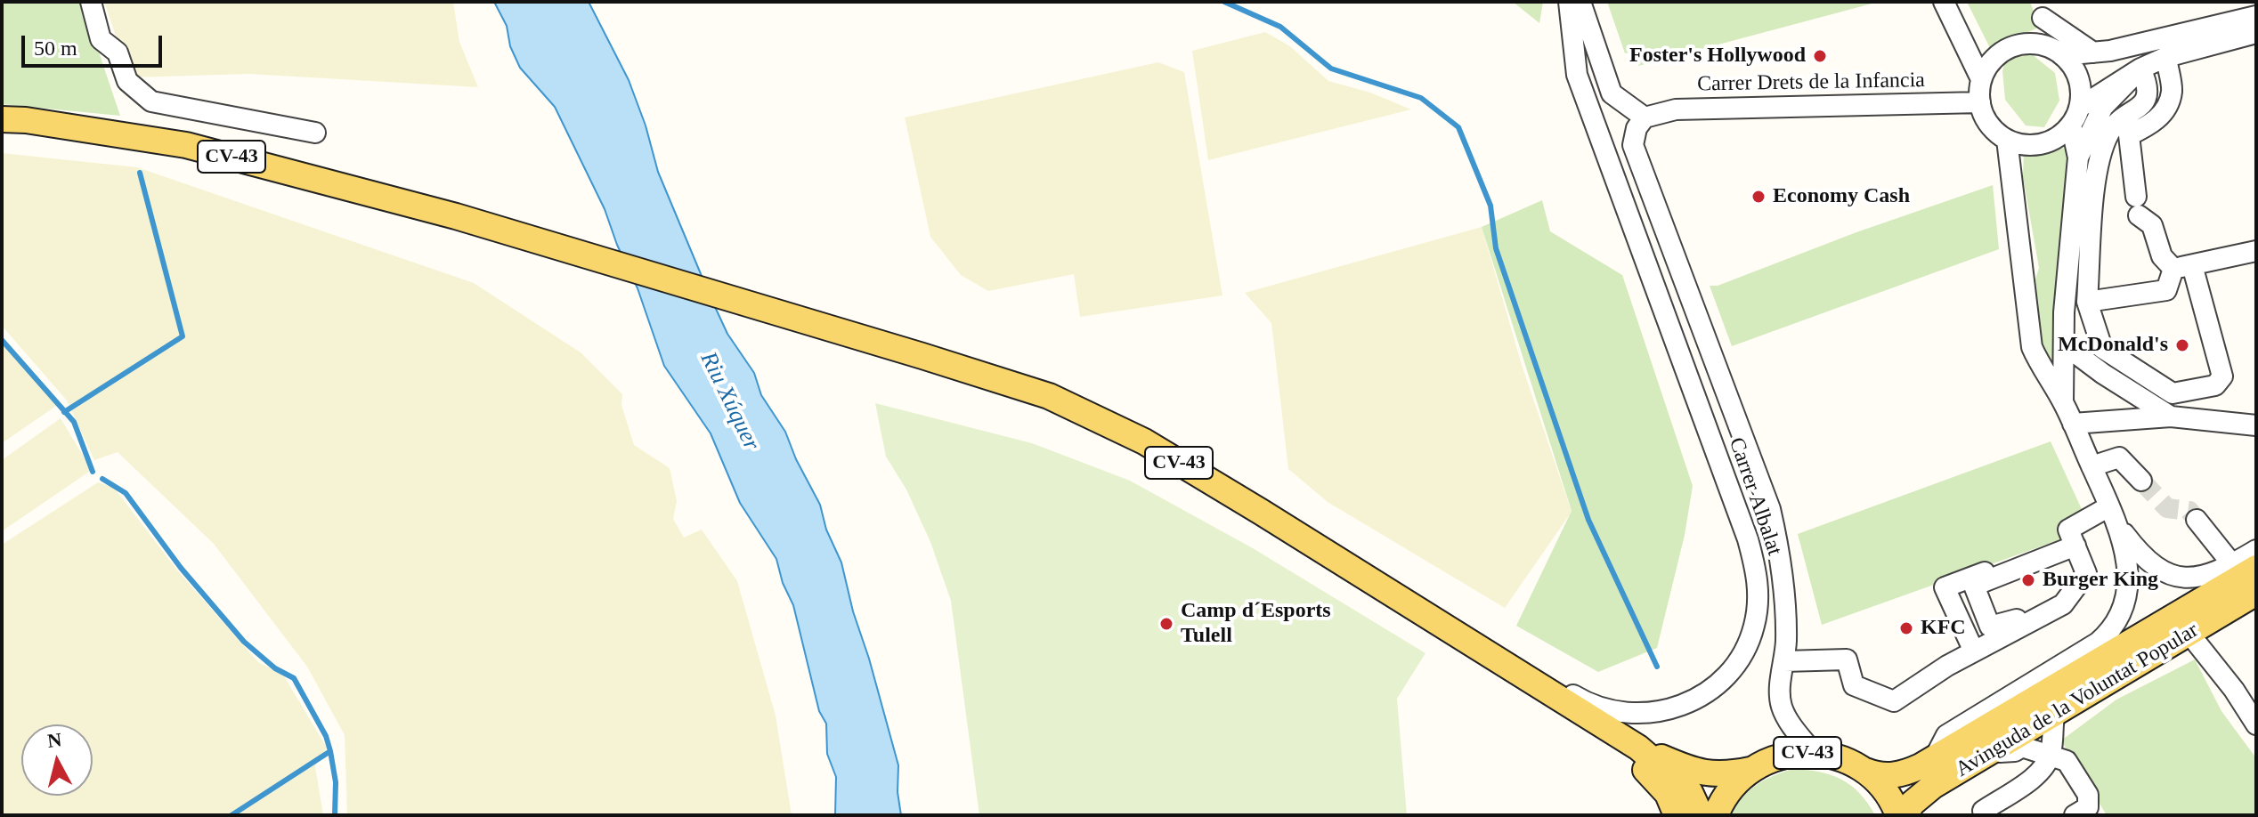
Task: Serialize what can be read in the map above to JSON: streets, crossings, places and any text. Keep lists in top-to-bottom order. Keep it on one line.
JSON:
{"streets":{"main road":["CV-43","Avinguda de la Voluntat Popular"],"street":["Carrer Drets de la Infancia","Carrer Albalat"]},"crossings":[["Carrer Drets de la Infancia","Carrer Albalat"],["CV-43","Carrer Albalat"],["CV-43","Avinguda de la Voluntat Popular"]],"water":["Riu Xúquer"],"places":["Foster's Hollywood","Economy Cash","McDonald's","Burger King","Camp d´Esports Tulell","KFC"],"scale_bar":"50 m","north":"top"}
